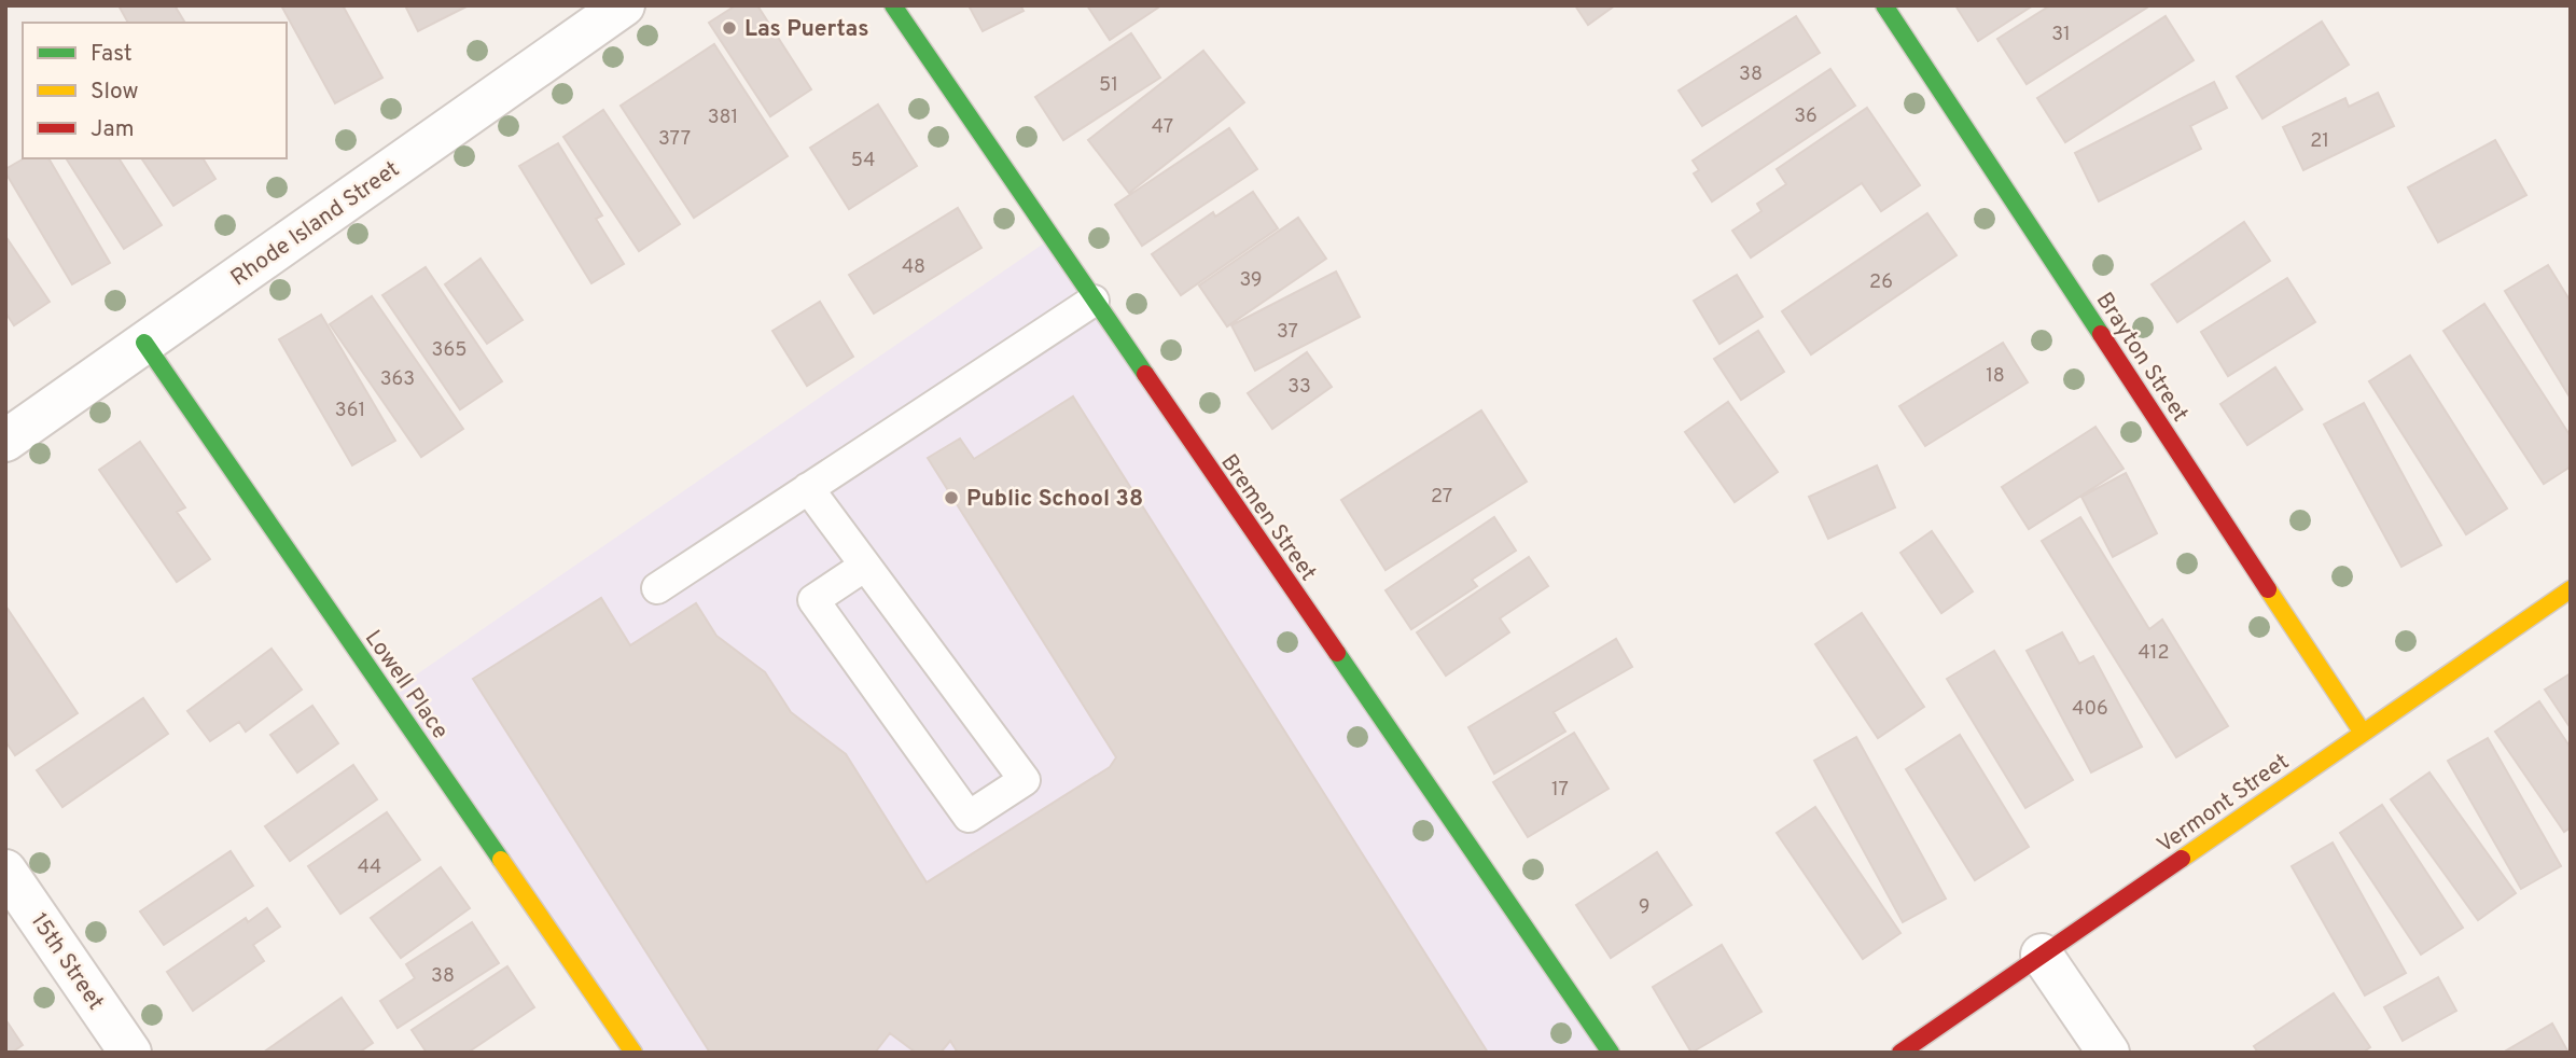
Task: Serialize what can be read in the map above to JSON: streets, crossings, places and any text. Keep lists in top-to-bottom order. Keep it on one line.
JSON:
{"streets":{"street":["Rhode Island Street","Brayton Street","Bremen Street","Lowell Place","Vermont Street","15th Street"]},"crossings":[["Rhode Island Street","Lowell Place"],["Brayton Street","Vermont Street"]],"places":["Las Puertas","Public School 38"],"house_numbers":["31","38","51","36","381","47","377","21","54","48","39","26","37","365","18","363","33","361","27","412","406","17","44","9","38"],"legend":["Fast","Slow","Jam"]}
